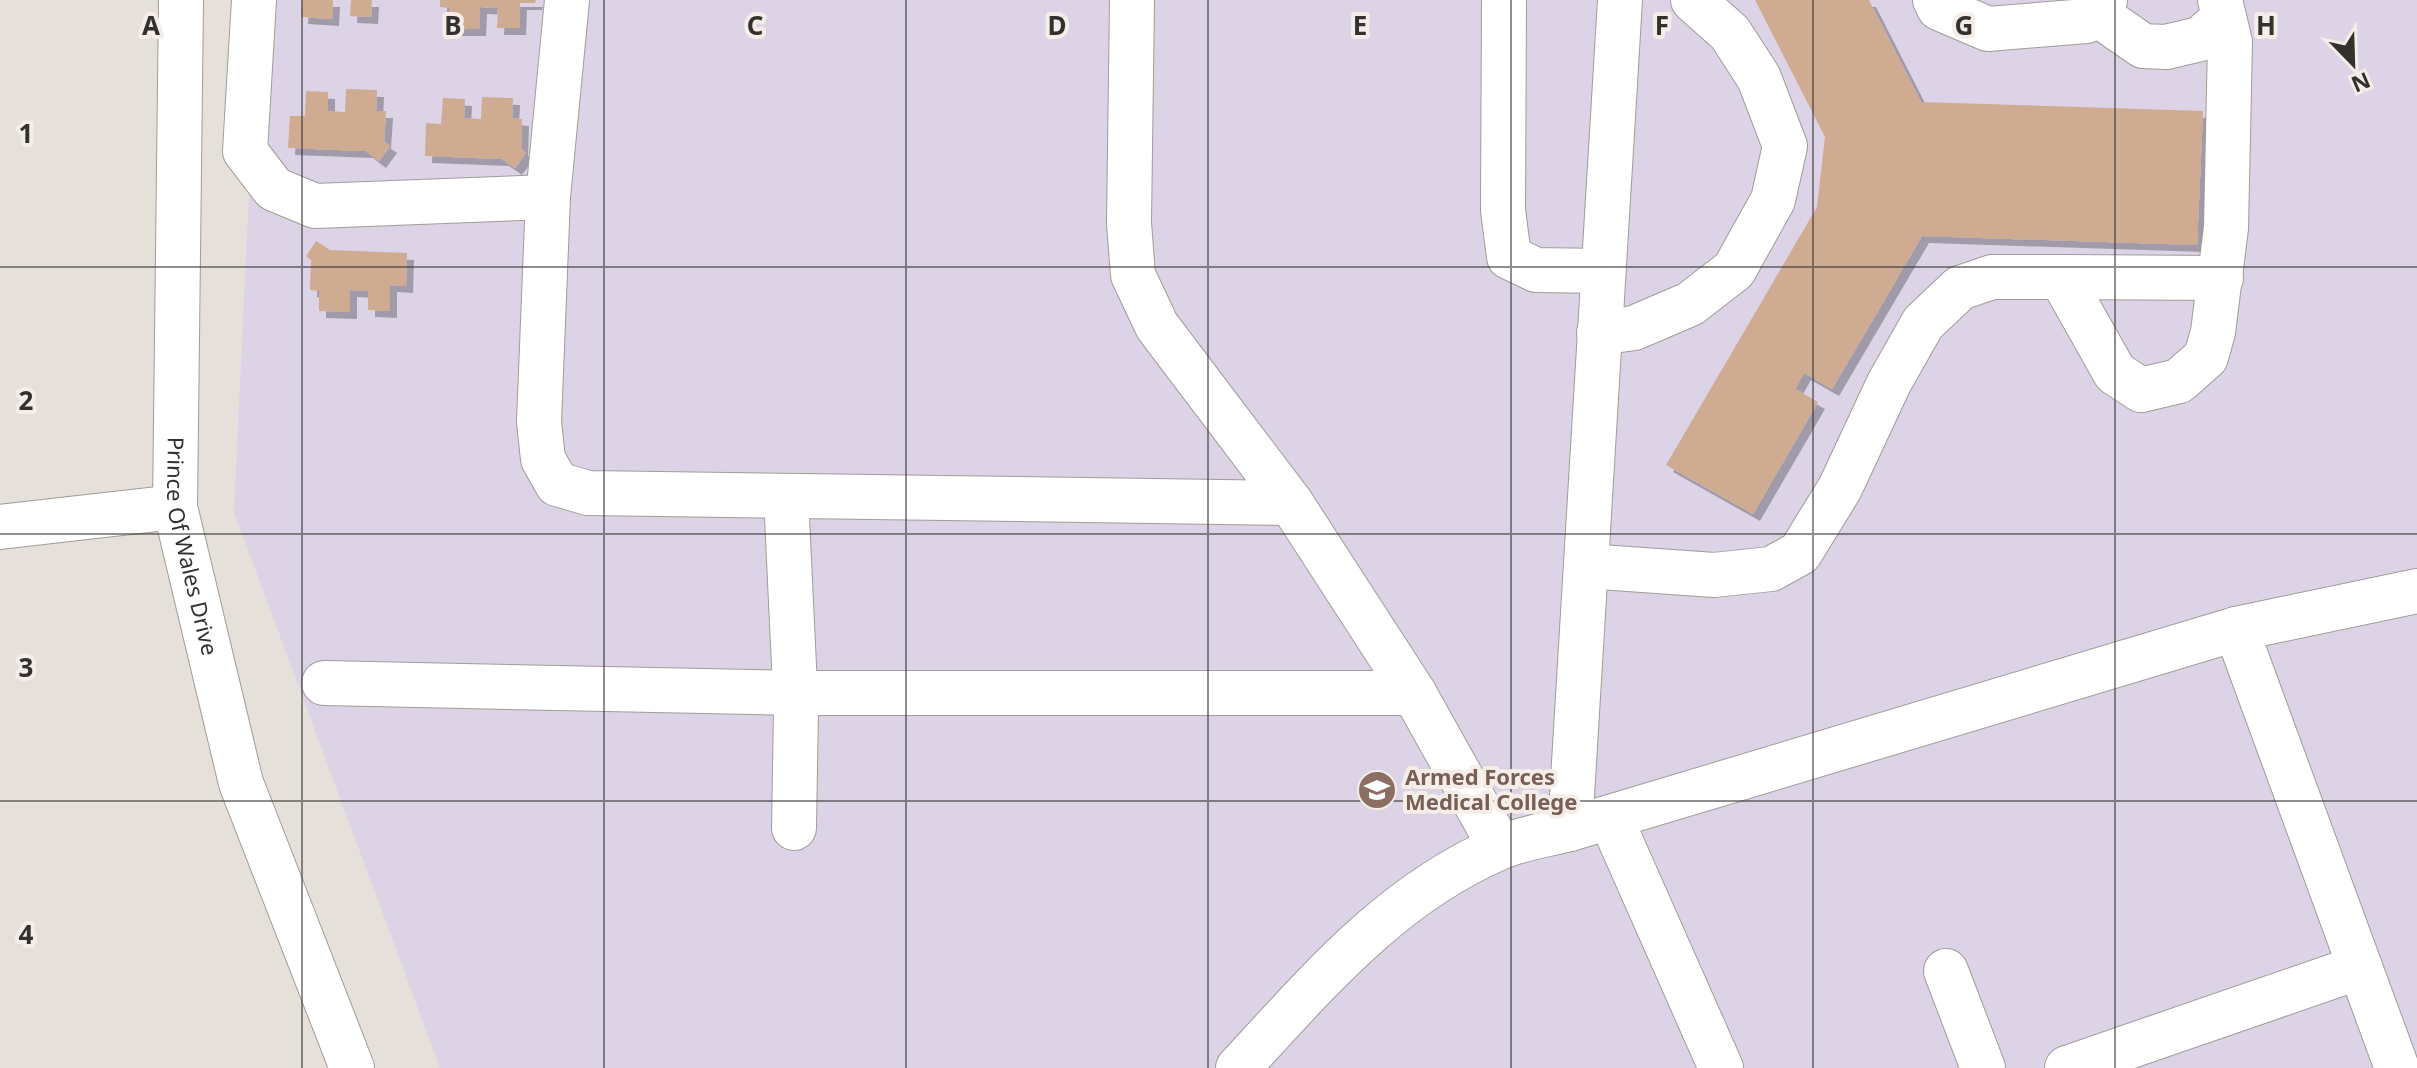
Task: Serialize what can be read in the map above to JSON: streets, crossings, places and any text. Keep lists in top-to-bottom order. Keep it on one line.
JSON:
{"streets":{"street":["Prince Of Wales Drive"]},"places":{"school or university":["Armed Forces Medical College"]},"north":"bottom right","grid":{"columns":["A","B","C","D","E","F","G","H"],"rows":["1","2","3","4"]}}
